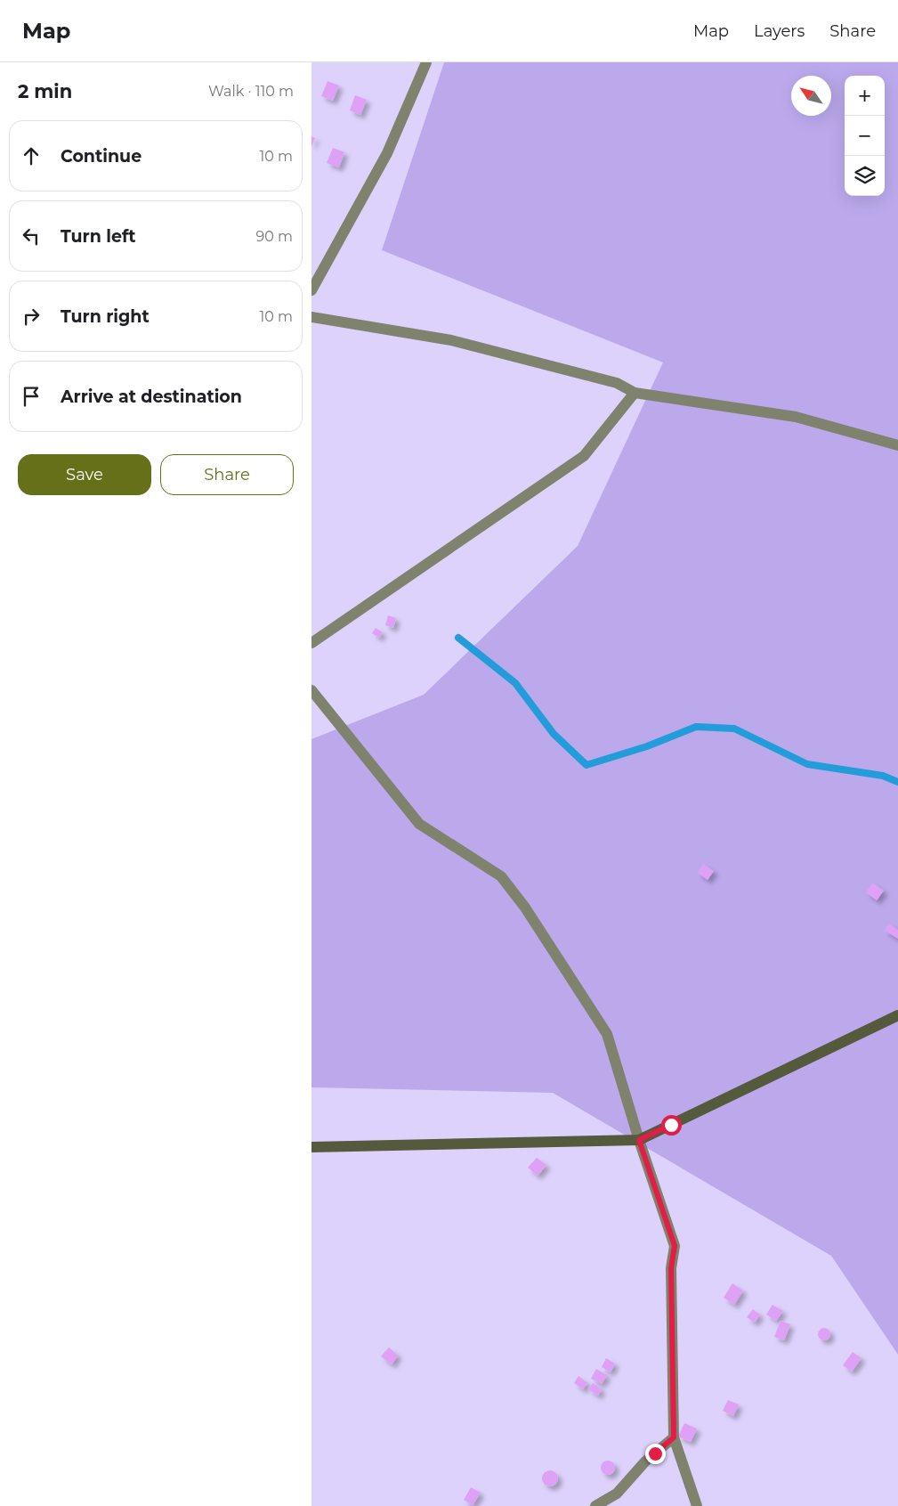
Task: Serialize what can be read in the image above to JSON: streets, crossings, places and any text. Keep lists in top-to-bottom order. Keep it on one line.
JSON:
{"north":"top left","page":{"header":"Map","nav":["Map","Layers","Share"],"heading":["2 min","Walk · 110 m"],"map_buttons":["+","−"],"list":[["Continue","10 m"],["Turn left","90 m"],["Turn right","10 m"],"Arrive at destination"],"buttons":["Save","Share"]}}
